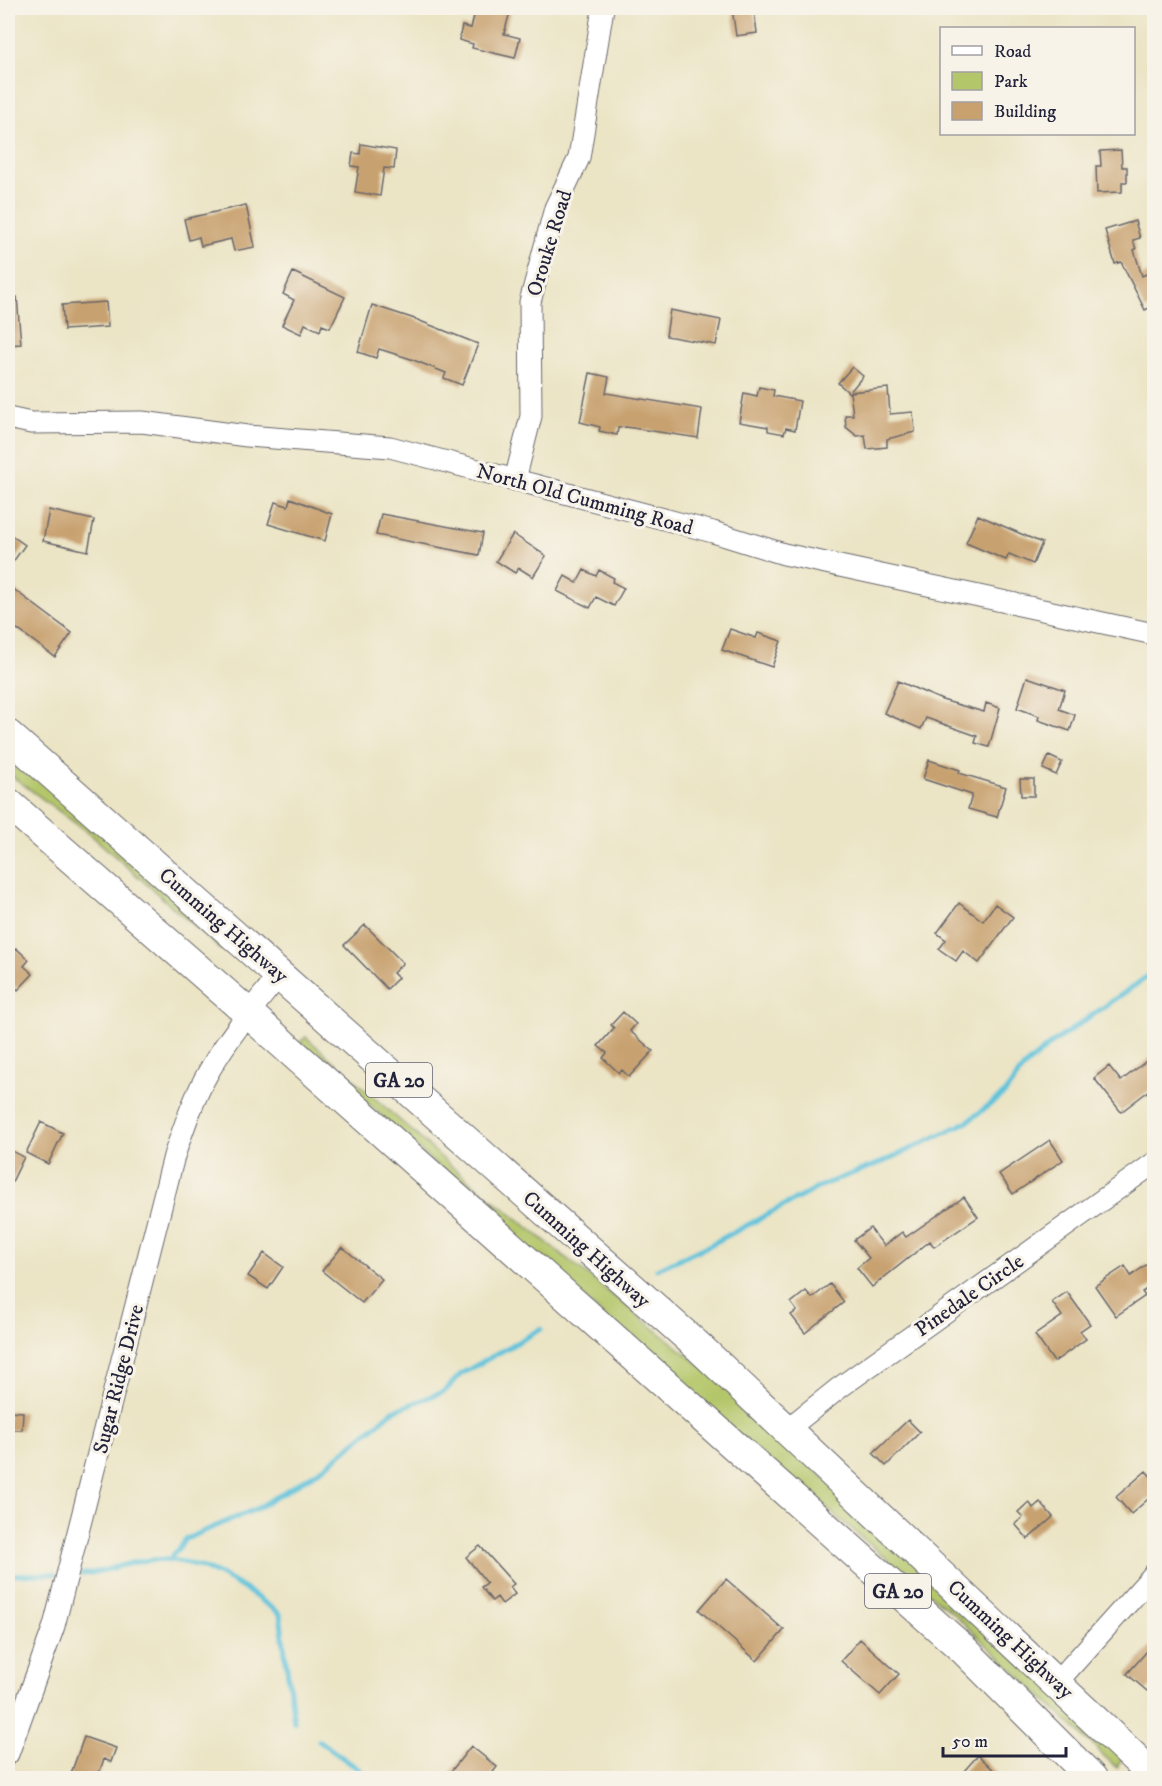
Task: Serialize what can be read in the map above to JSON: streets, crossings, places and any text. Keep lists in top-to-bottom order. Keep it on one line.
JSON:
{"streets":{"highway":["Cumming Highway","GA 20"],"street":["Orouke Road","North Old Cumming Road","Pinedale Circle","Sugar Ridge Drive"]},"crossings":[["Orouke Road","North Old Cumming Road"],["Cumming Highway","Pinedale Circle"],["Cumming Highway","Sugar Ridge Drive"]],"legend":["Road","Park","Building"],"scale_bar":"50 m"}
